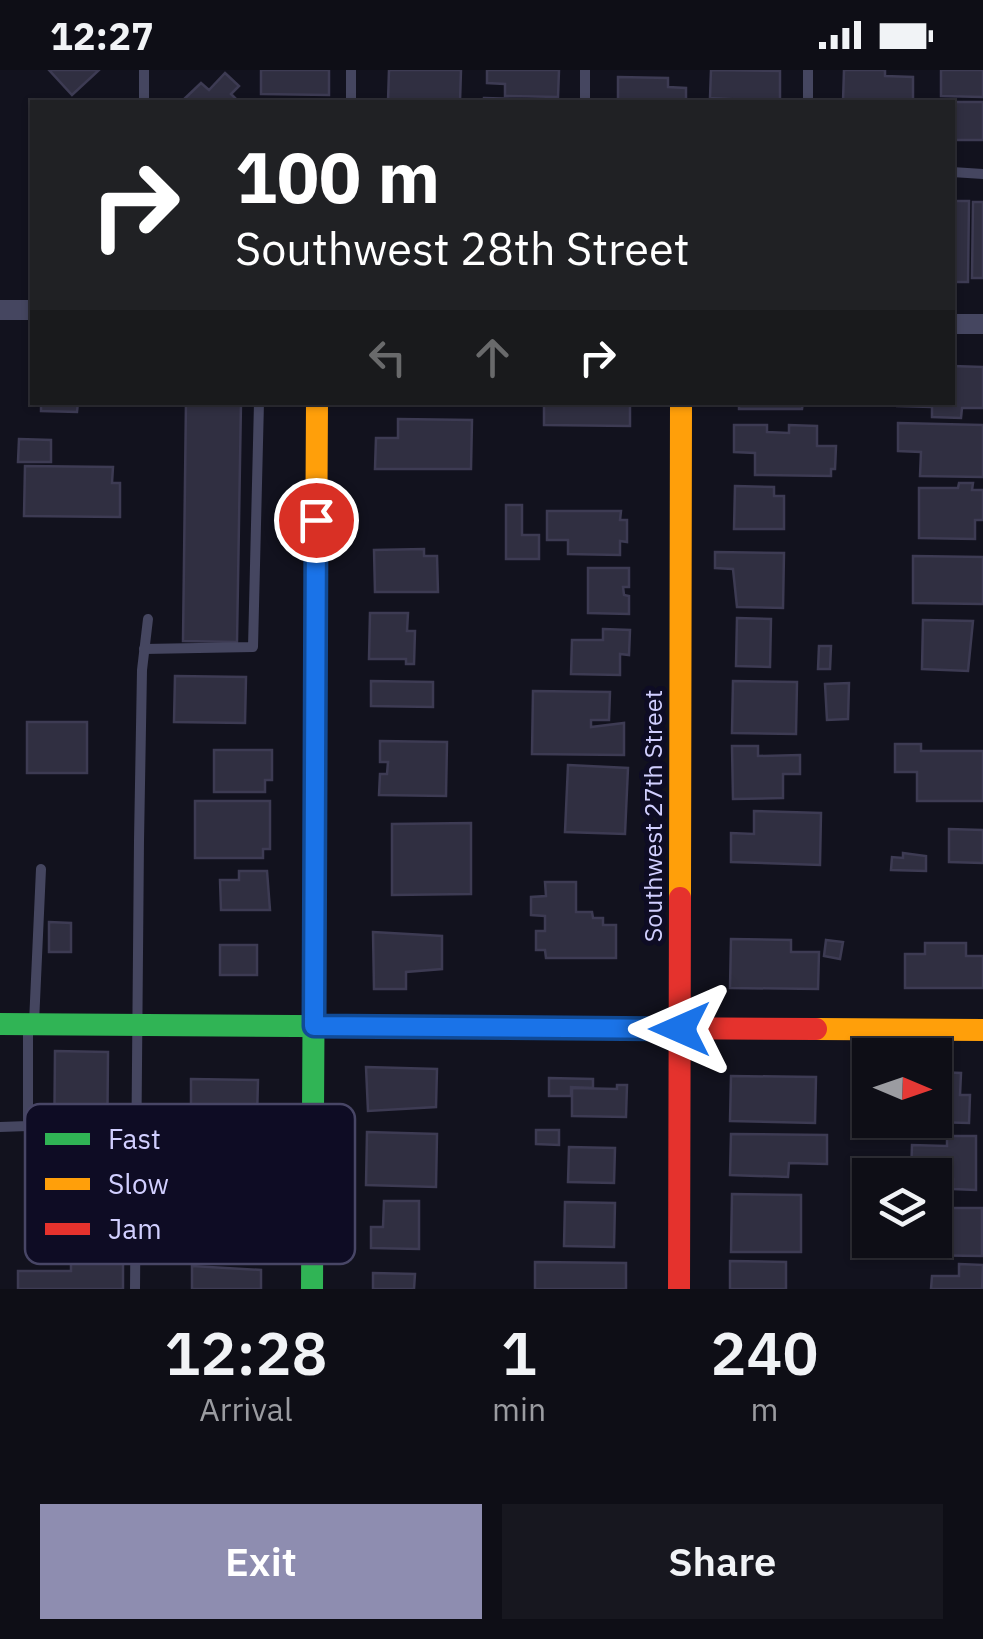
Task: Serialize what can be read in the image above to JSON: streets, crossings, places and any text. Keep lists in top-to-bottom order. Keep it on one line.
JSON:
{"streets":{"street":["Southwest 27th Street"]},"legend":["Fast","Slow","Jam"],"north":"right","page":{"status":"12:27","turn":["100 m","Southwest 28th Street"],"eta":["12:28","Arrival","1","min","240","m"],"buttons":["Exit","Share"]}}
